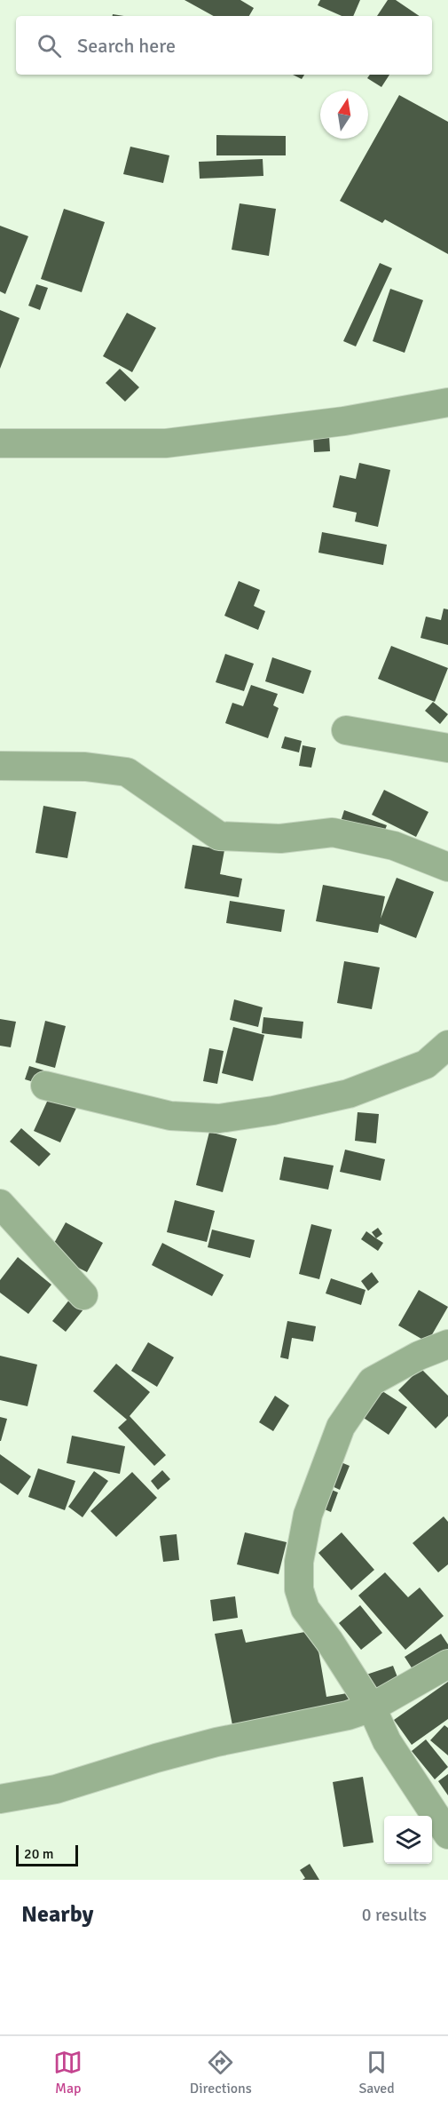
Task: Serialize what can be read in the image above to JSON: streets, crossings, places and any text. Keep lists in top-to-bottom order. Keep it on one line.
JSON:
{"scale_bar":"20 m","north":"top","page":{"search":"Search here","scale":"20 m","heading":["Nearby","0 results"],"nav":["Map","Directions","Saved"]}}
